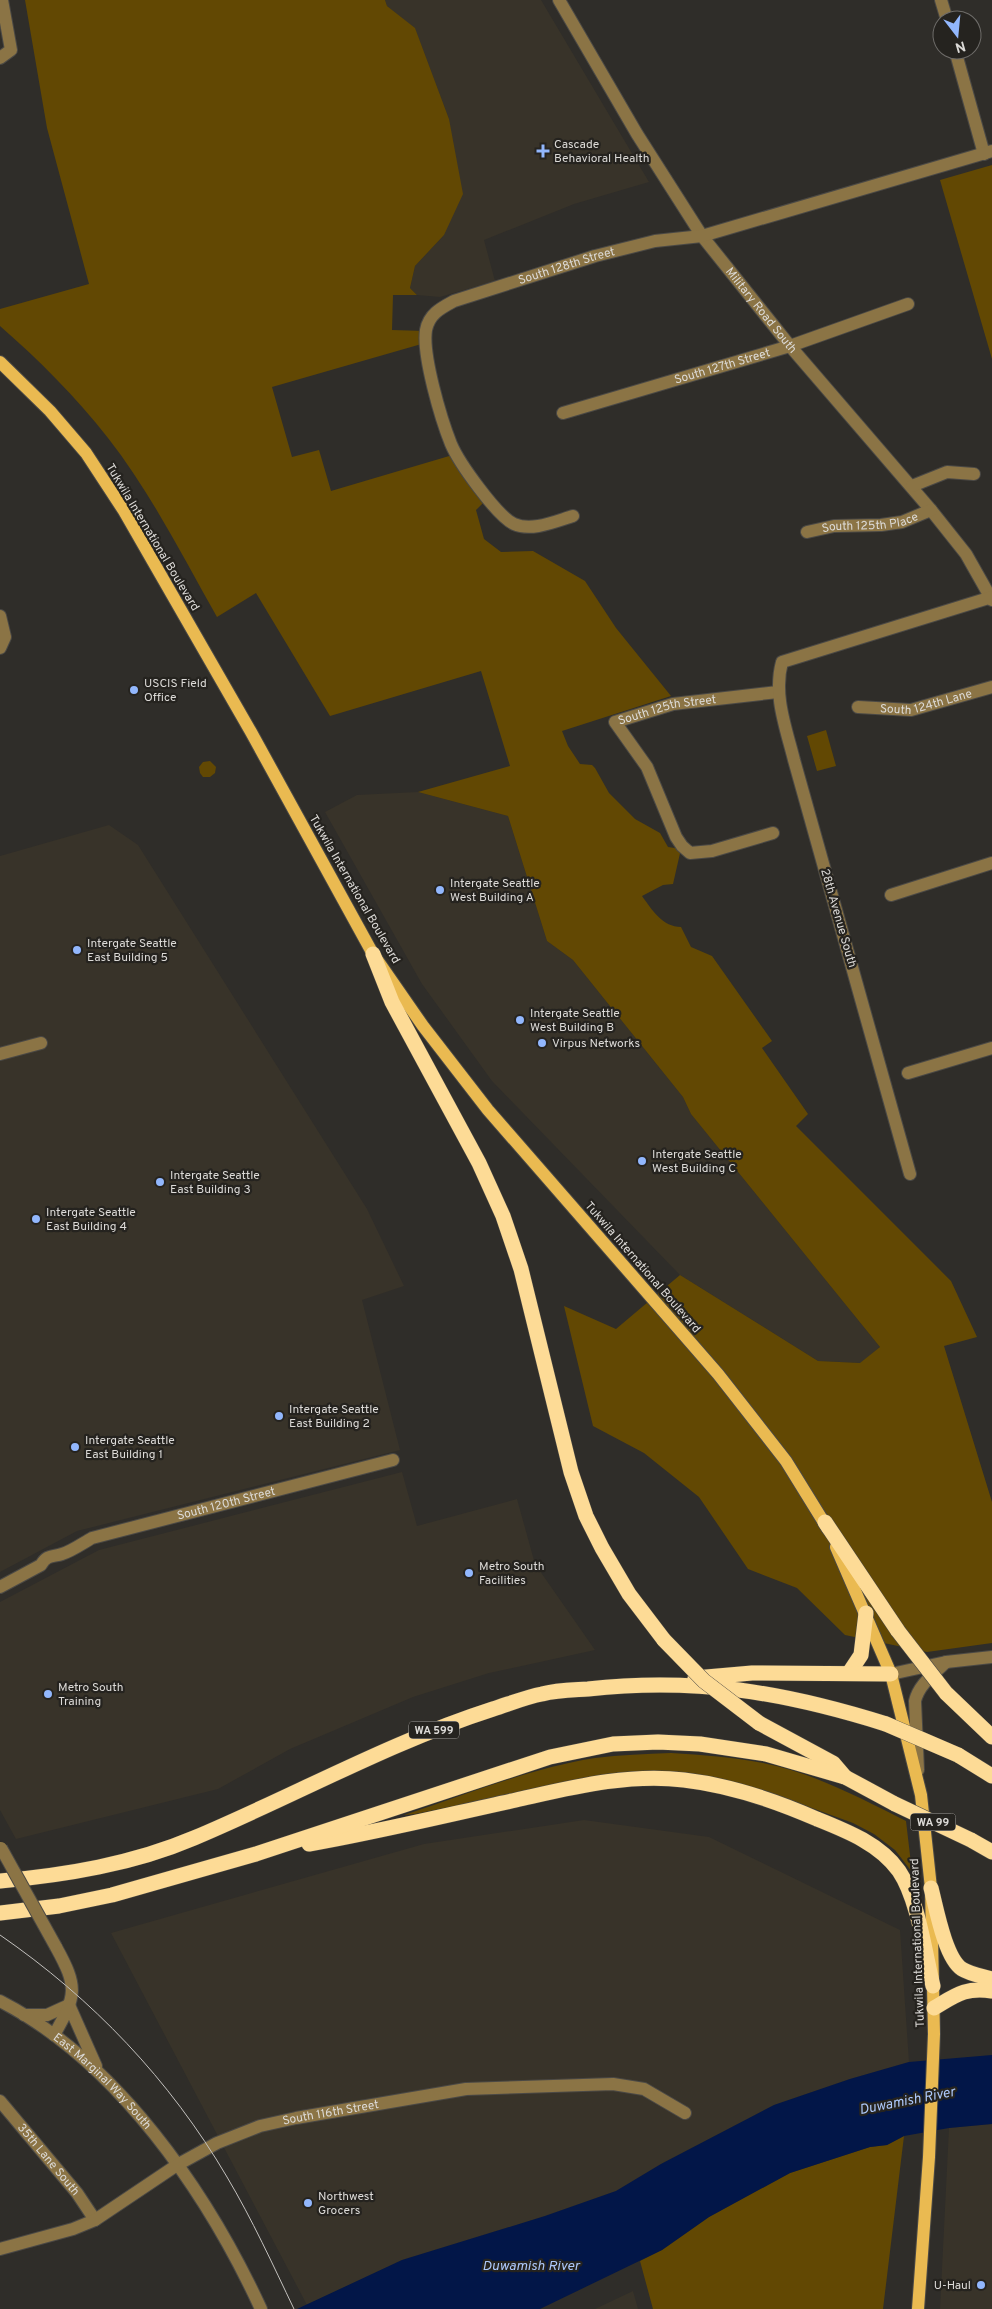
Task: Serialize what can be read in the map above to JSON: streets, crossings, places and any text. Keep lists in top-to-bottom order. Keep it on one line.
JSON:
{"streets":{"highway":["WA 599","WA 99"],"main road":["Tukwila International Boulevard"],"street":["South 128th Street","Military Road South","South 127th Street","South 125th Place","South 124th Lane","South 125th Street","28th Avenue South","South 120th Street","East Marginal Way South","South 116th Street","35th Lane South"]},"crossings":[["South 128th Street","Military Road South"],["Military Road South","South 127th Street"],["Military Road South","South 125th Place"],["Military Road South","28th Avenue South"],["South 125th Street","28th Avenue South"],["East Marginal Way South","South 116th Street"],["South 116th Street","35th Lane South"]],"water":["Duwamish River"],"places":{"health":["Cascade Behavioral Health"],"other":["USCIS Field Office","Intergate Seattle West Building A","Intergate Seattle East Building 5","Intergate Seattle West Building B","Virpus Networks","Intergate Seattle West Building C","Intergate Seattle East Building 3","Intergate Seattle East Building 4","Intergate Seattle East Building 2","Intergate Seattle East Building 1","Metro South Facilities","Metro South Training","Northwest Grocers","U-Haul"]},"north":"bottom"}
